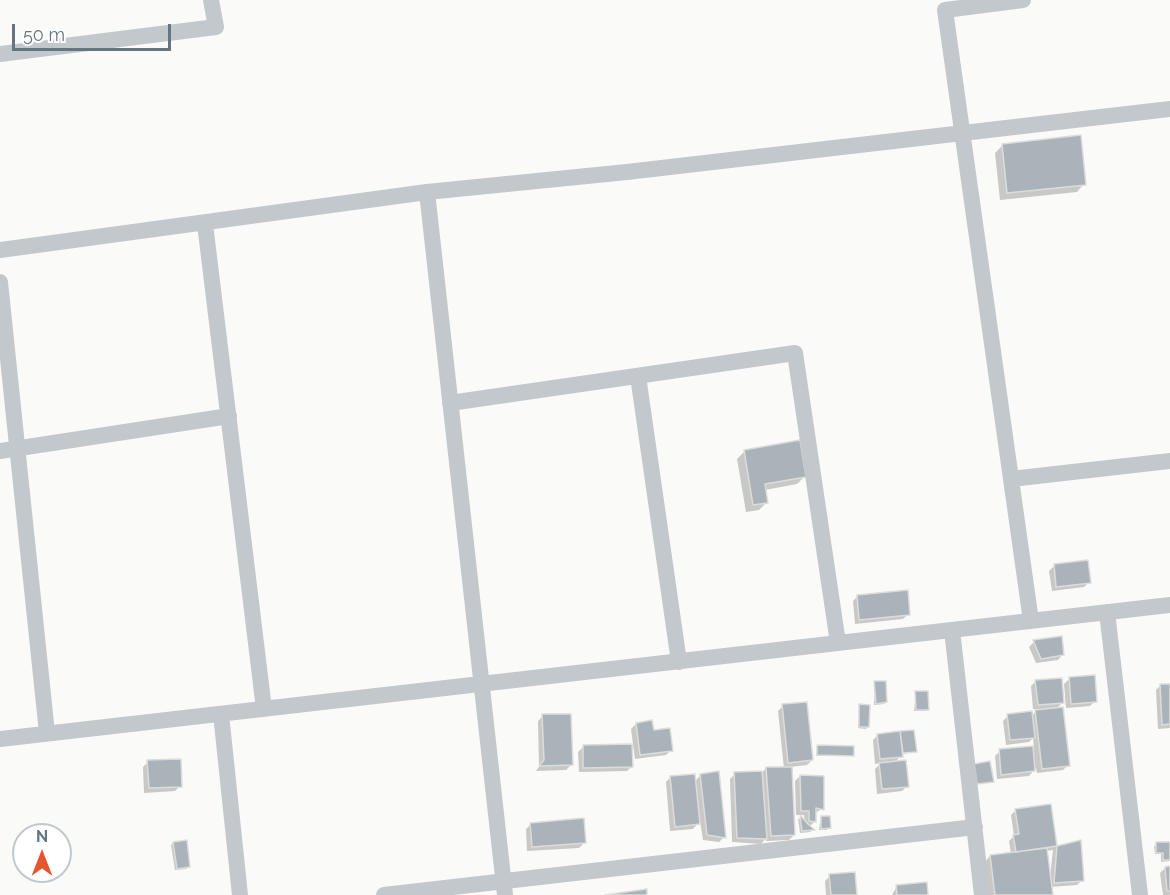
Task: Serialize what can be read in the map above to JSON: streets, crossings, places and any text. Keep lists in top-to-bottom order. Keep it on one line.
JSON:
{"scale_bar":"50 m","north":"top"}
